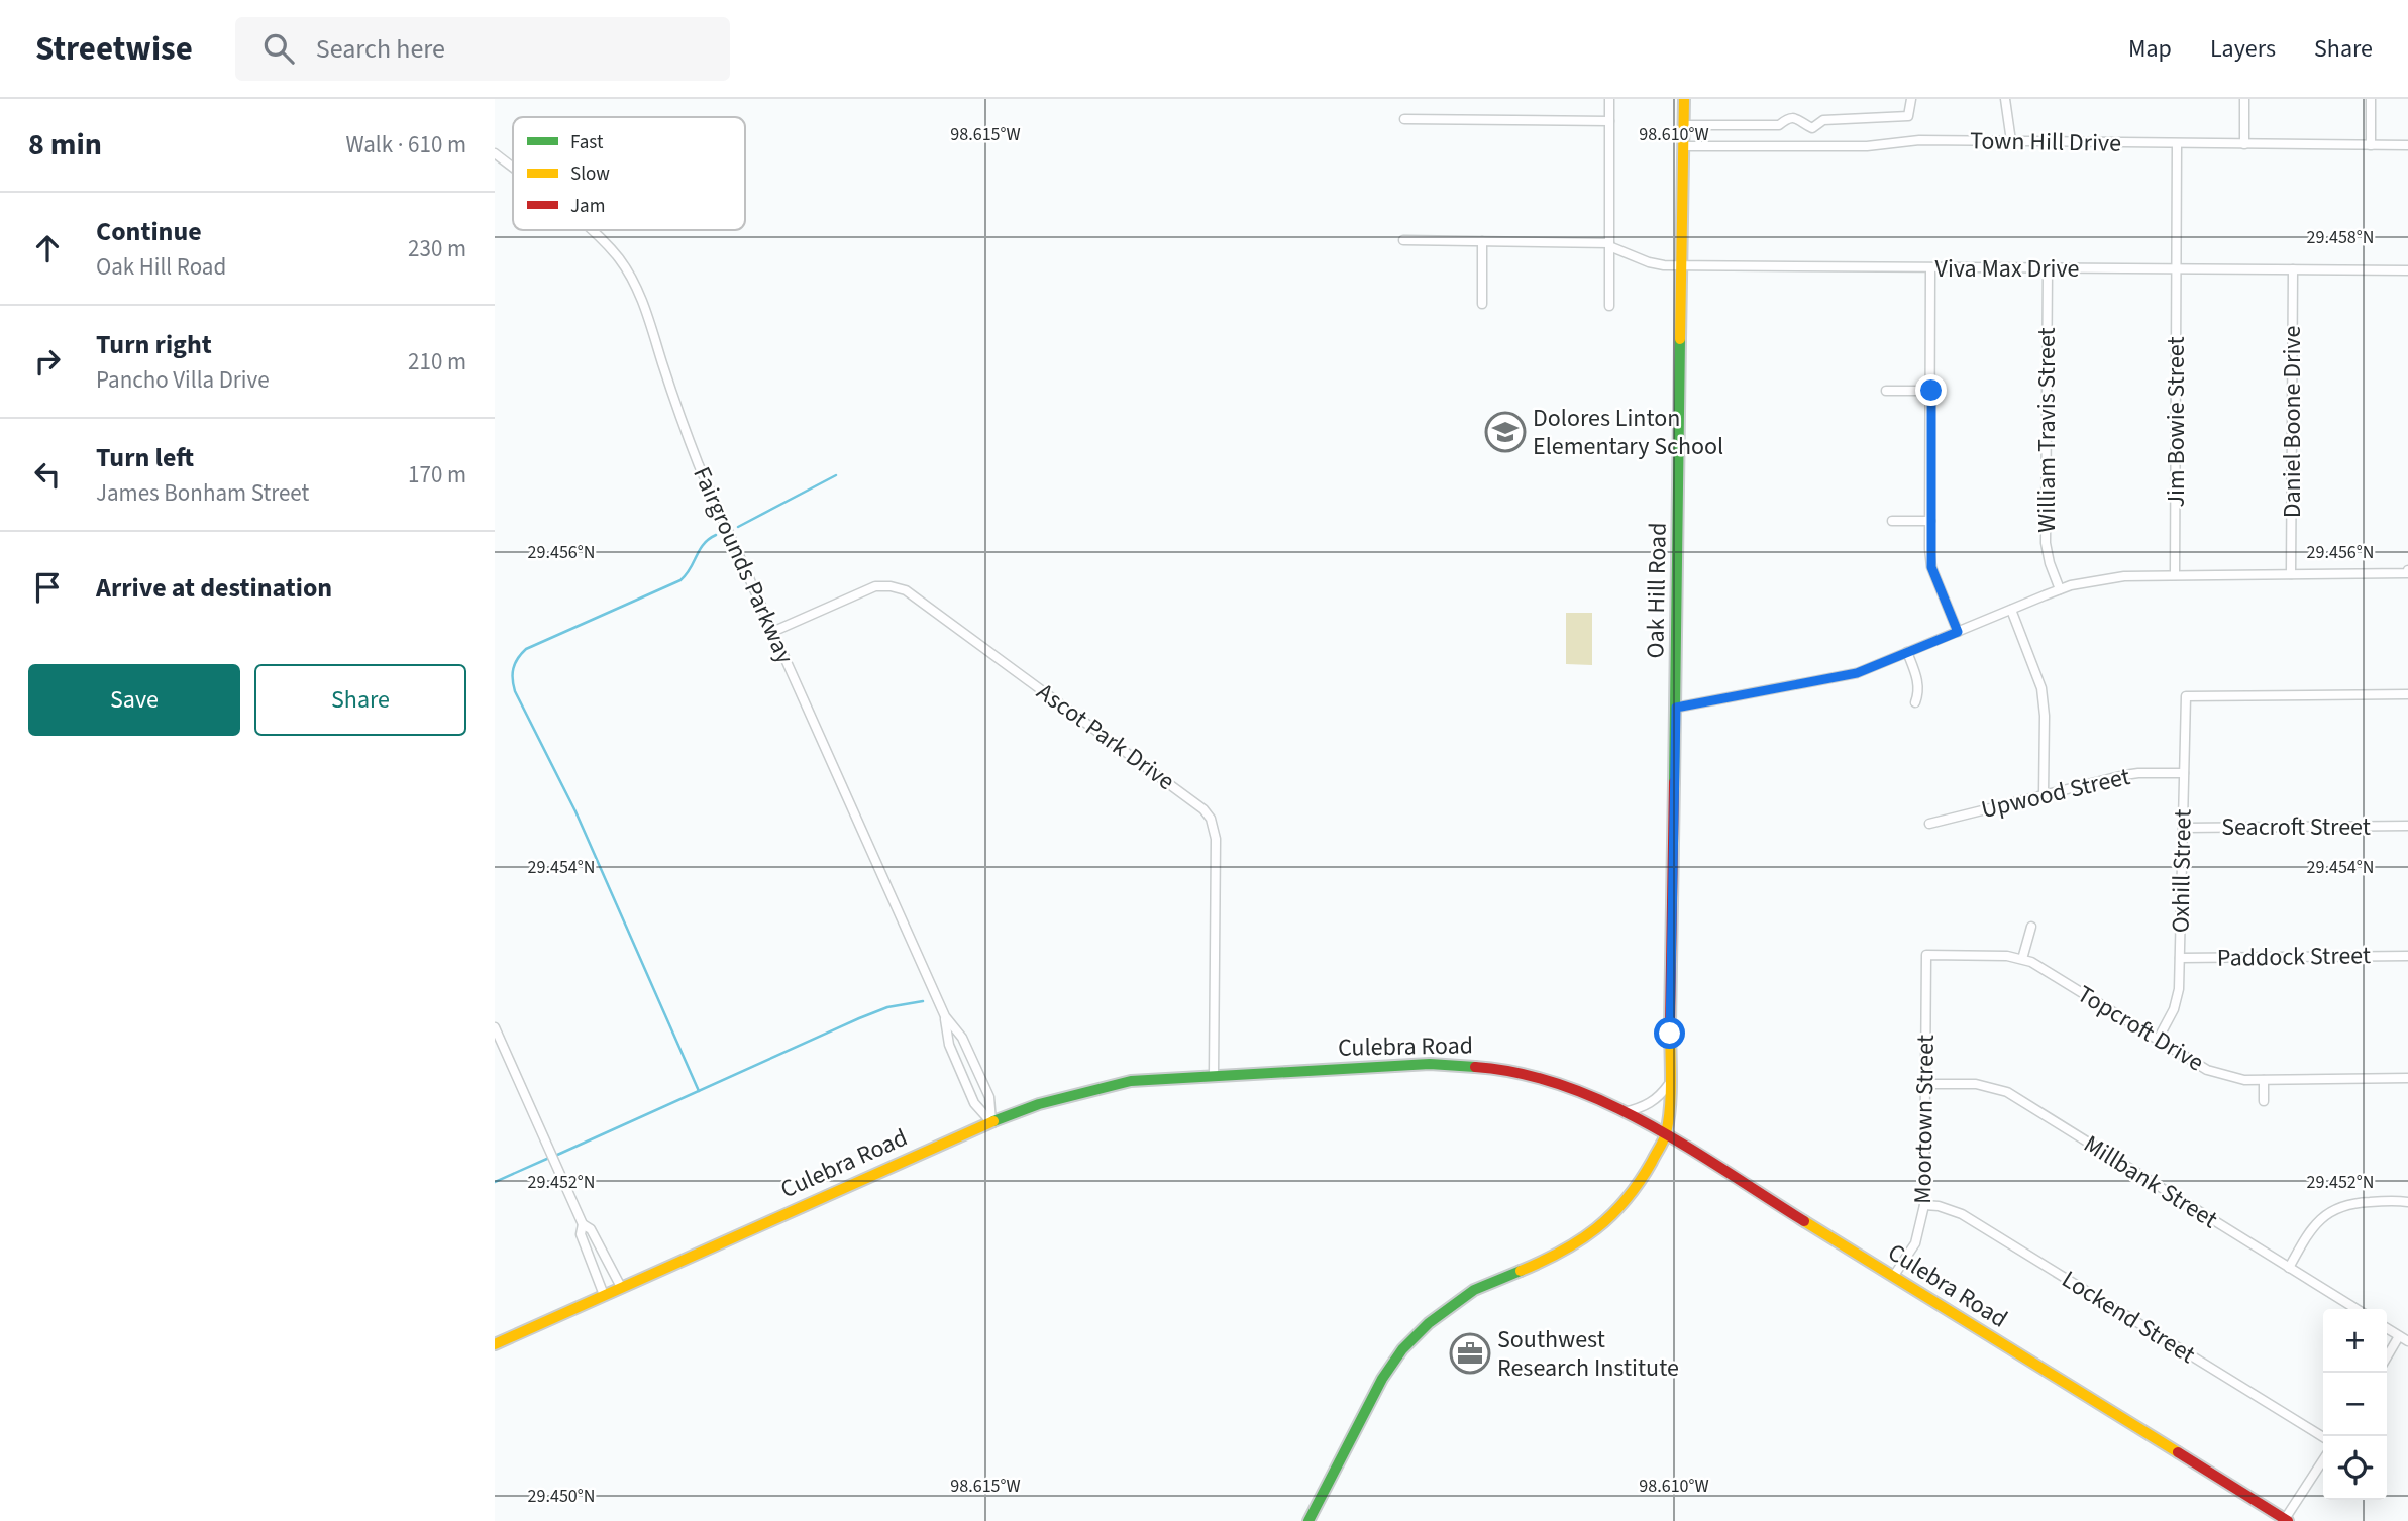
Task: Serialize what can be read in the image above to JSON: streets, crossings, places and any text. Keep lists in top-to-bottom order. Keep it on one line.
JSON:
{"streets":{"main road":["Oak Hill Road","Culebra Road"],"street":["Town Hill Drive","Viva Max Drive","Jim Bowie Street","Daniel Boone Drive","William Travis Street","Fairgrounds Parkway","Ascot Park Drive","Upwood Street","Seacroft Street","Oxhill Street","Paddock Street","Topcroft Drive","Moortown Street","Millbank Street","Lockend Street"]},"crossings":[["Town Hill Drive","Jim Bowie Street"],["Town Hill Drive","Oak Hill Road"],["Viva Max Drive","Jim Bowie Street"],["Viva Max Drive","Daniel Boone Drive"],["Viva Max Drive","William Travis Street"],["Viva Max Drive","Oak Hill Road"],["Fairgrounds Parkway","Ascot Park Drive"],["Fairgrounds Parkway","Culebra Road"],["Oak Hill Road","Culebra Road"],["Ascot Park Drive","Culebra Road"],["Upwood Street","Oxhill Street"],["Seacroft Street","Oxhill Street"],["Oxhill Street","Paddock Street"],["Oxhill Street","Topcroft Drive"],["Topcroft Drive","Moortown Street"],["Culebra Road","Moortown Street"],["Moortown Street","Millbank Street"],["Moortown Street","Lockend Street"]],"places":{"school or university":["Dolores Linton Elementary School"],"office":["Southwest Research Institute"]},"legend":["Fast","Slow","Jam"],"page":{"header":"Streetwise","search":"Search here","nav":["Map","Layers","Share"],"heading":["8 min","Walk · 610 m"],"list":[["Continue","Oak Hill Road","230 m"],["Turn right","Pancho Villa Drive","210 m"],["Turn left","James Bonham Street","170 m"],"Arrive at destination"],"buttons":["Save","Share"],"map_buttons":["+","−"]},"coordinates":["98.615°W","98.610°W","29.458°N","29.456°N","29.454°N","29.452°N","29.450°N"]}
